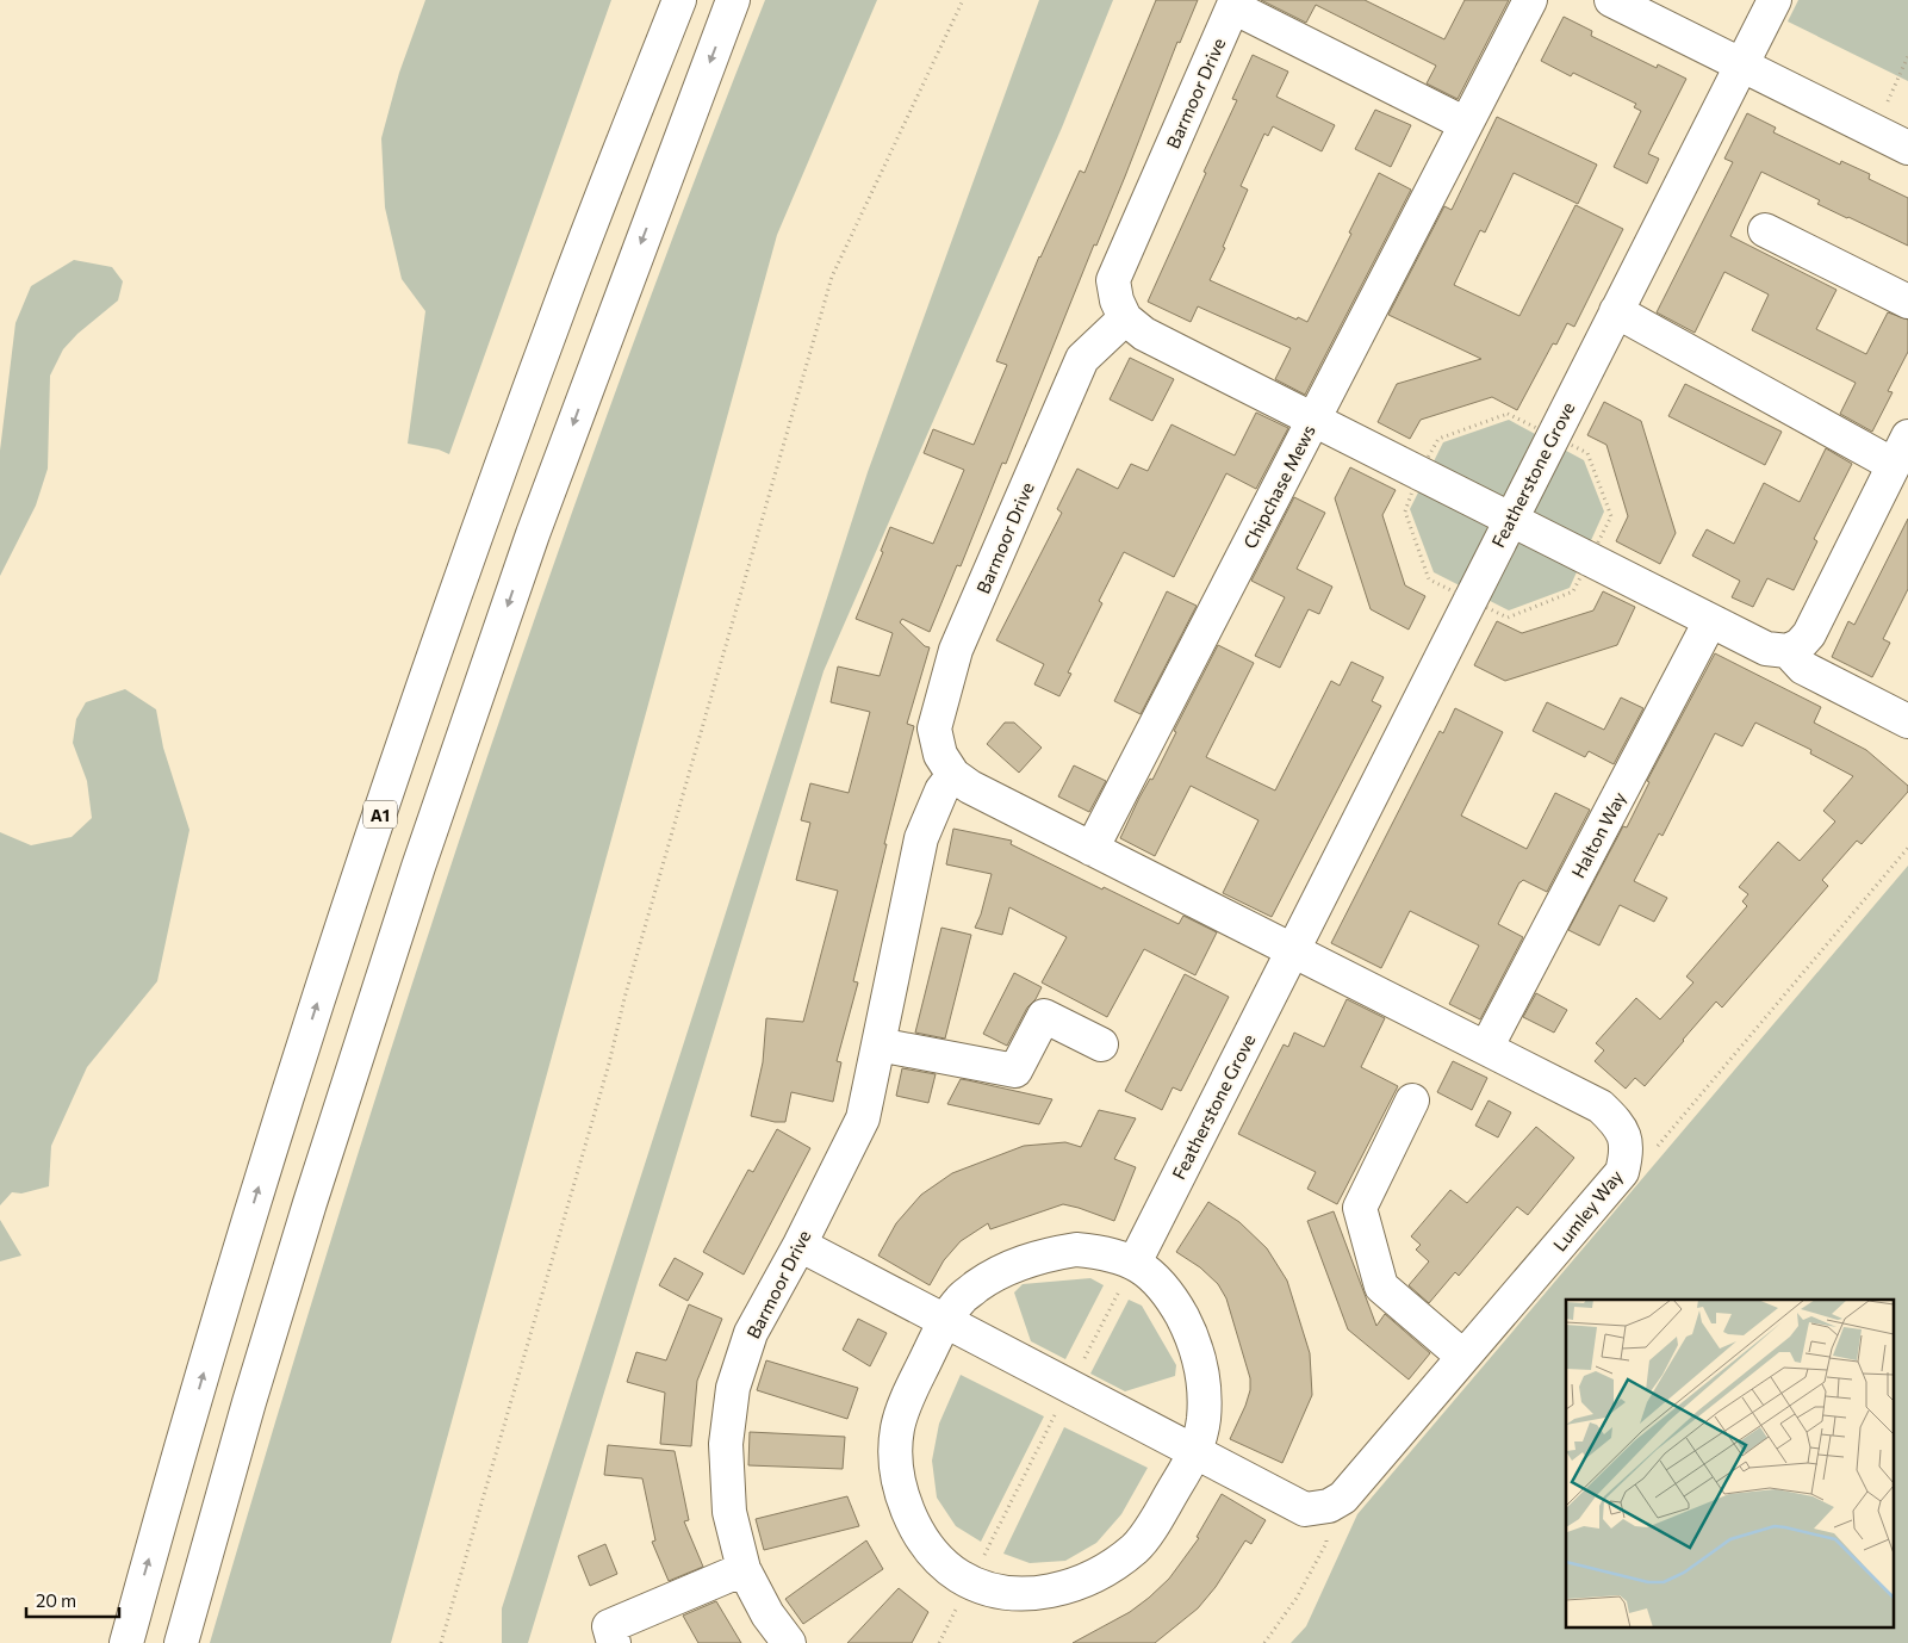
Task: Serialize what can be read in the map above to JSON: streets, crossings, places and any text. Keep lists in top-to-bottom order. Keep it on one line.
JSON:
{"streets":{"main road":["Barmoor Drive","Featherstone Grove","Chipchase Mews","A1","Halton Way","Lumley Way"]},"crossings":[["Barmoor Drive","Chipchase Mews"]],"scale_bar":"20 m"}
